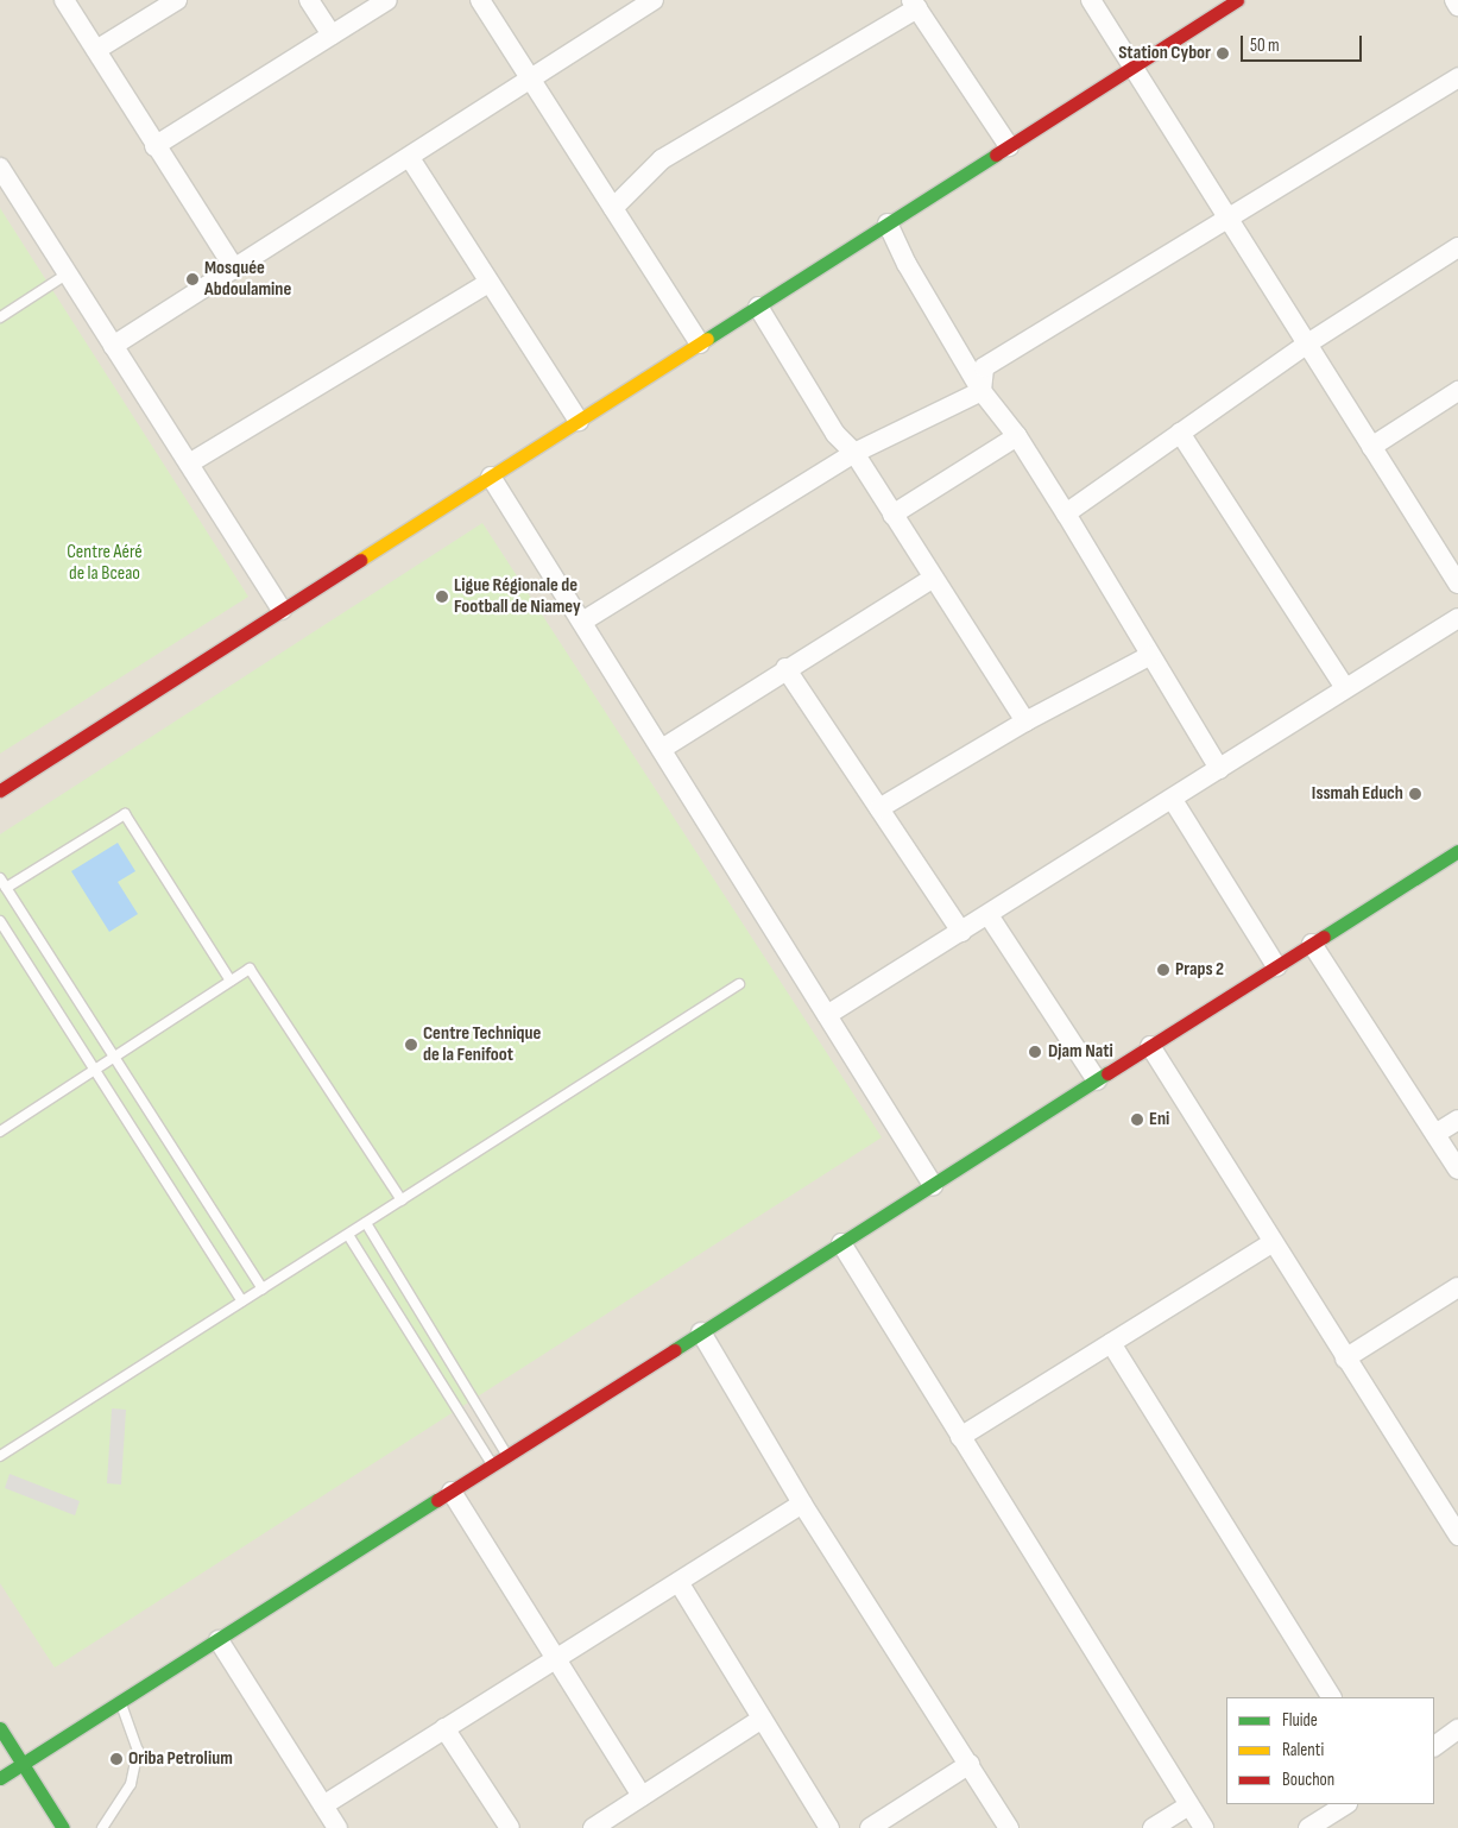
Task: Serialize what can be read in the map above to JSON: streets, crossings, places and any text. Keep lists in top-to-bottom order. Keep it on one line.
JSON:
{"parks":["Centre Aéré de la Bceao"],"places":["Station Cybor","Mosquée Abdoulamine","Ligue Régionale de Football de Niamey","Issmah Educh","Praps 2","Centre Technique de la Fenifoot","Djam Nati","Eni","Oriba Petrolium"],"legend":["Fluide","Ralenti","Bouchon"],"scale_bar":"50 m"}
